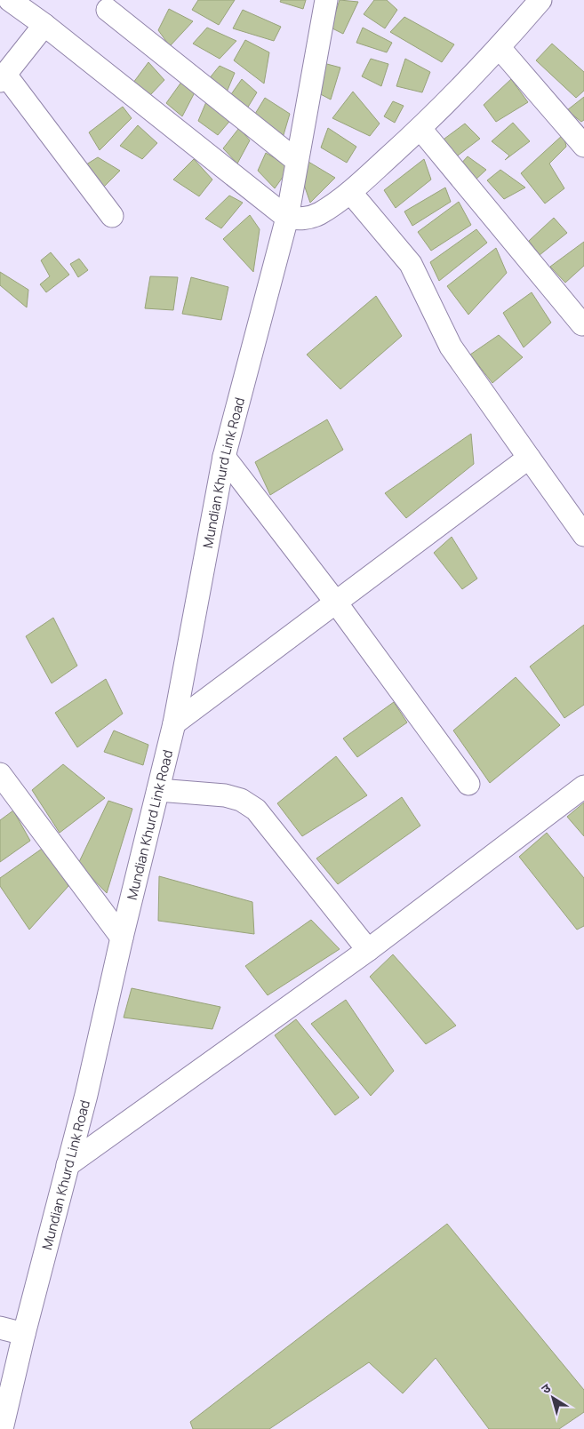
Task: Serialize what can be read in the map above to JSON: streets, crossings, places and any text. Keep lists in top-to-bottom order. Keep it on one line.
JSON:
{"streets":{"street":["Mundian Khurd Link Road"]},"north":"top left"}
